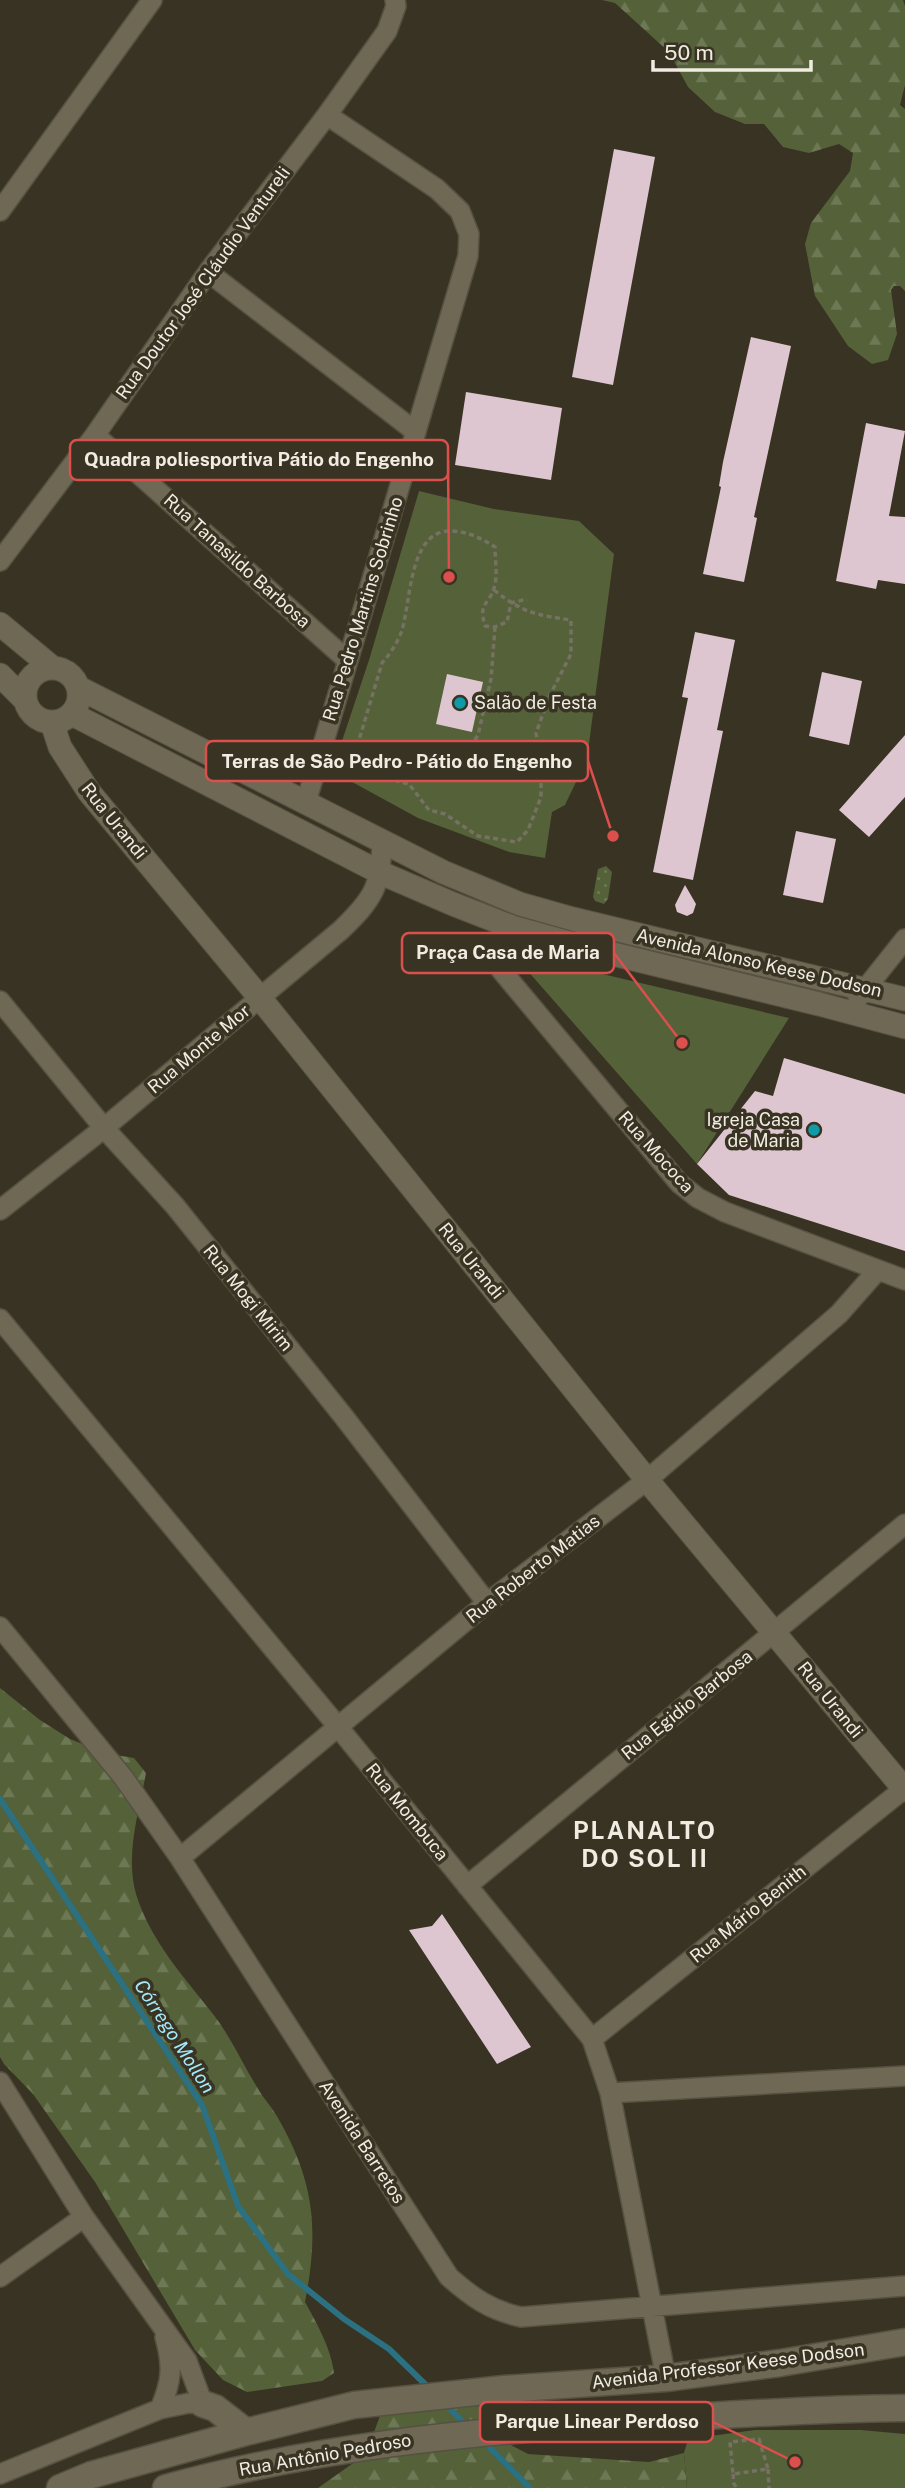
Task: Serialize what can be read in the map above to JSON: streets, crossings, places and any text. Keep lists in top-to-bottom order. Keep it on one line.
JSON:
{"streets":{"main road":["Avenida Professor Keese Dodson","Rua Antônio Pedroso"],"street":["Rua Doutor José Cláudio Ventureli","Rua Tanasildo Barbosa","Rua Pedro Martins Sobrinho","Rua Urandi","Avenida Alonso Keese Dodson","Rua Monte Mor","Rua Mococa","Rua Mogi Mirim","Rua Roberto Matias","Rua Egidio Barbosa","Rua Mombuca","Rua Mário Benith","Avenida Barretos"]},"crossings":[["Rua Doutor José Cláudio Ventureli","Rua Tanasildo Barbosa"],["Rua Doutor José Cláudio Ventureli","Rua Pedro Martins Sobrinho"],["Rua Tanasildo Barbosa","Rua Pedro Martins Sobrinho"],["Rua Pedro Martins Sobrinho","Avenida Alonso Keese Dodson"],["Rua Urandi","Avenida Alonso Keese Dodson"],["Rua Urandi","Rua Monte Mor"],["Rua Urandi","Rua Roberto Matias"],["Rua Urandi","Rua Egidio Barbosa"],["Rua Urandi","Rua Mário Benith"],["Avenida Alonso Keese Dodson","Rua Monte Mor"],["Avenida Alonso Keese Dodson","Rua Mococa"],["Rua Monte Mor","Rua Mogi Mirim"],["Rua Mococa","Rua Roberto Matias"],["Rua Mogi Mirim","Rua Roberto Matias"],["Rua Roberto Matias","Rua Mombuca"],["Rua Roberto Matias","Avenida Barretos"],["Rua Egidio Barbosa","Rua Mombuca"],["Rua Mombuca","Rua Mário Benith"],["Rua Mombuca","Avenida Barretos"],["Rua Mombuca","Avenida Professor Keese Dodson"]],"districts":["PLANALTO DO SOL II"],"water":["Córrego Mollon"],"places":["Quadra poliesportiva Pátio do Engenho","Salão de Festa","Terras de São Pedro - Pátio do Engenho","Praça Casa de Maria","Igreja Casa de Maria","Parque Linear Perdoso"],"scale_bar":"50 m"}
